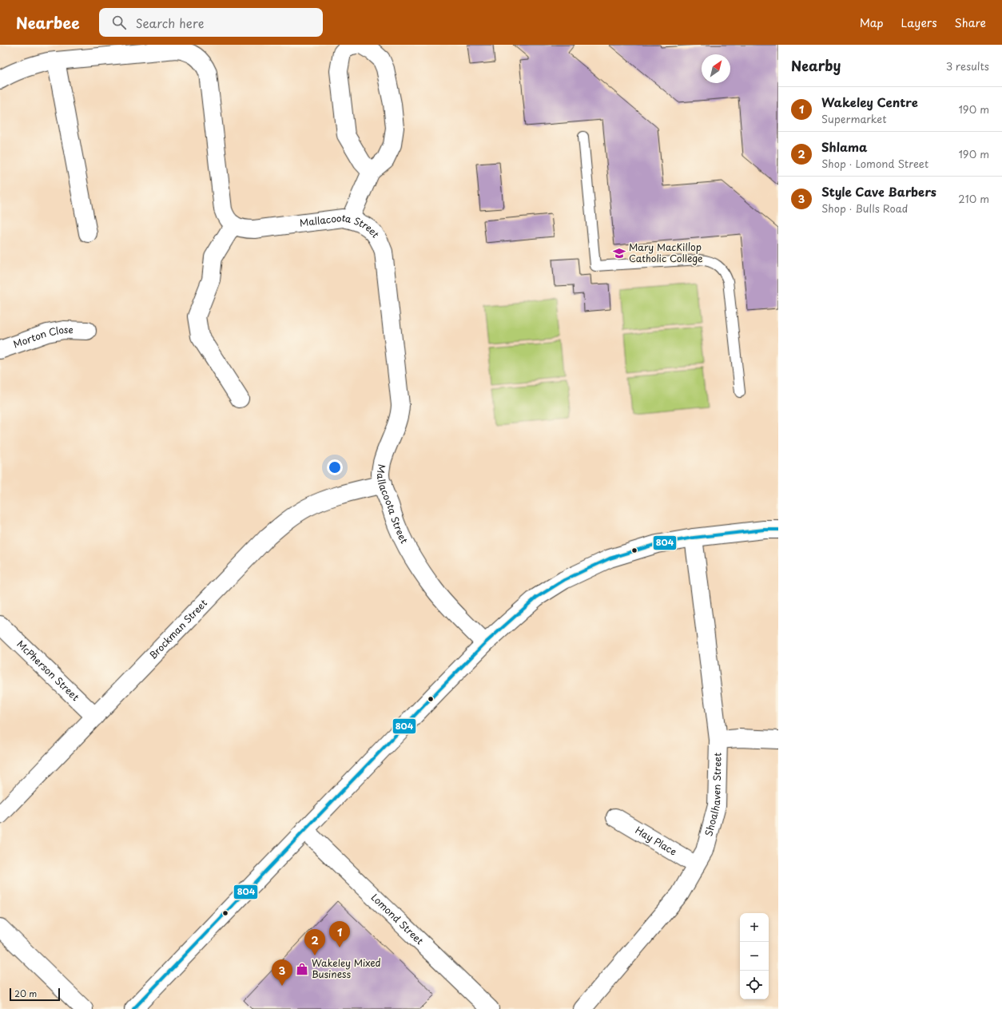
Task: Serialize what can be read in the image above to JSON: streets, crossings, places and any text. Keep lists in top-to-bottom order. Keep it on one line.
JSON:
{"streets":{"street":["Mallacoota Street","Morton Close","Brockman Street","McPherson Street","Shoalhaven Street","Hay Place","Lomond Street"]},"crossings":[["Mallacoota Street","Brockman Street"],["Brockman Street","McPherson Street"],["Shoalhaven Street","Hay Place"]],"places":{"school or university":["Mary MacKillop Catholic College"],"shop":["Wakeley Mixed Business"]},"lines":["transit line 804"],"scale_bar":"20 m","north":"top right","page":{"header":"Nearbee","search":"Search here","nav":["Map","Layers","Share"],"heading":["Nearby","3 results"],"list":[{"mark":"1","name":"Wakeley Centre","note":"Supermarket","value":"190 m"},{"mark":"2","name":"Shlama","note":"Shop · Lomond Street","value":"190 m"},{"mark":"3","name":"Style Cave Barbers","note":"Shop · Bulls Road","value":"210 m"}],"map_buttons":["+","−"],"pins":["1","2","3"],"scale":"20 m"}}
